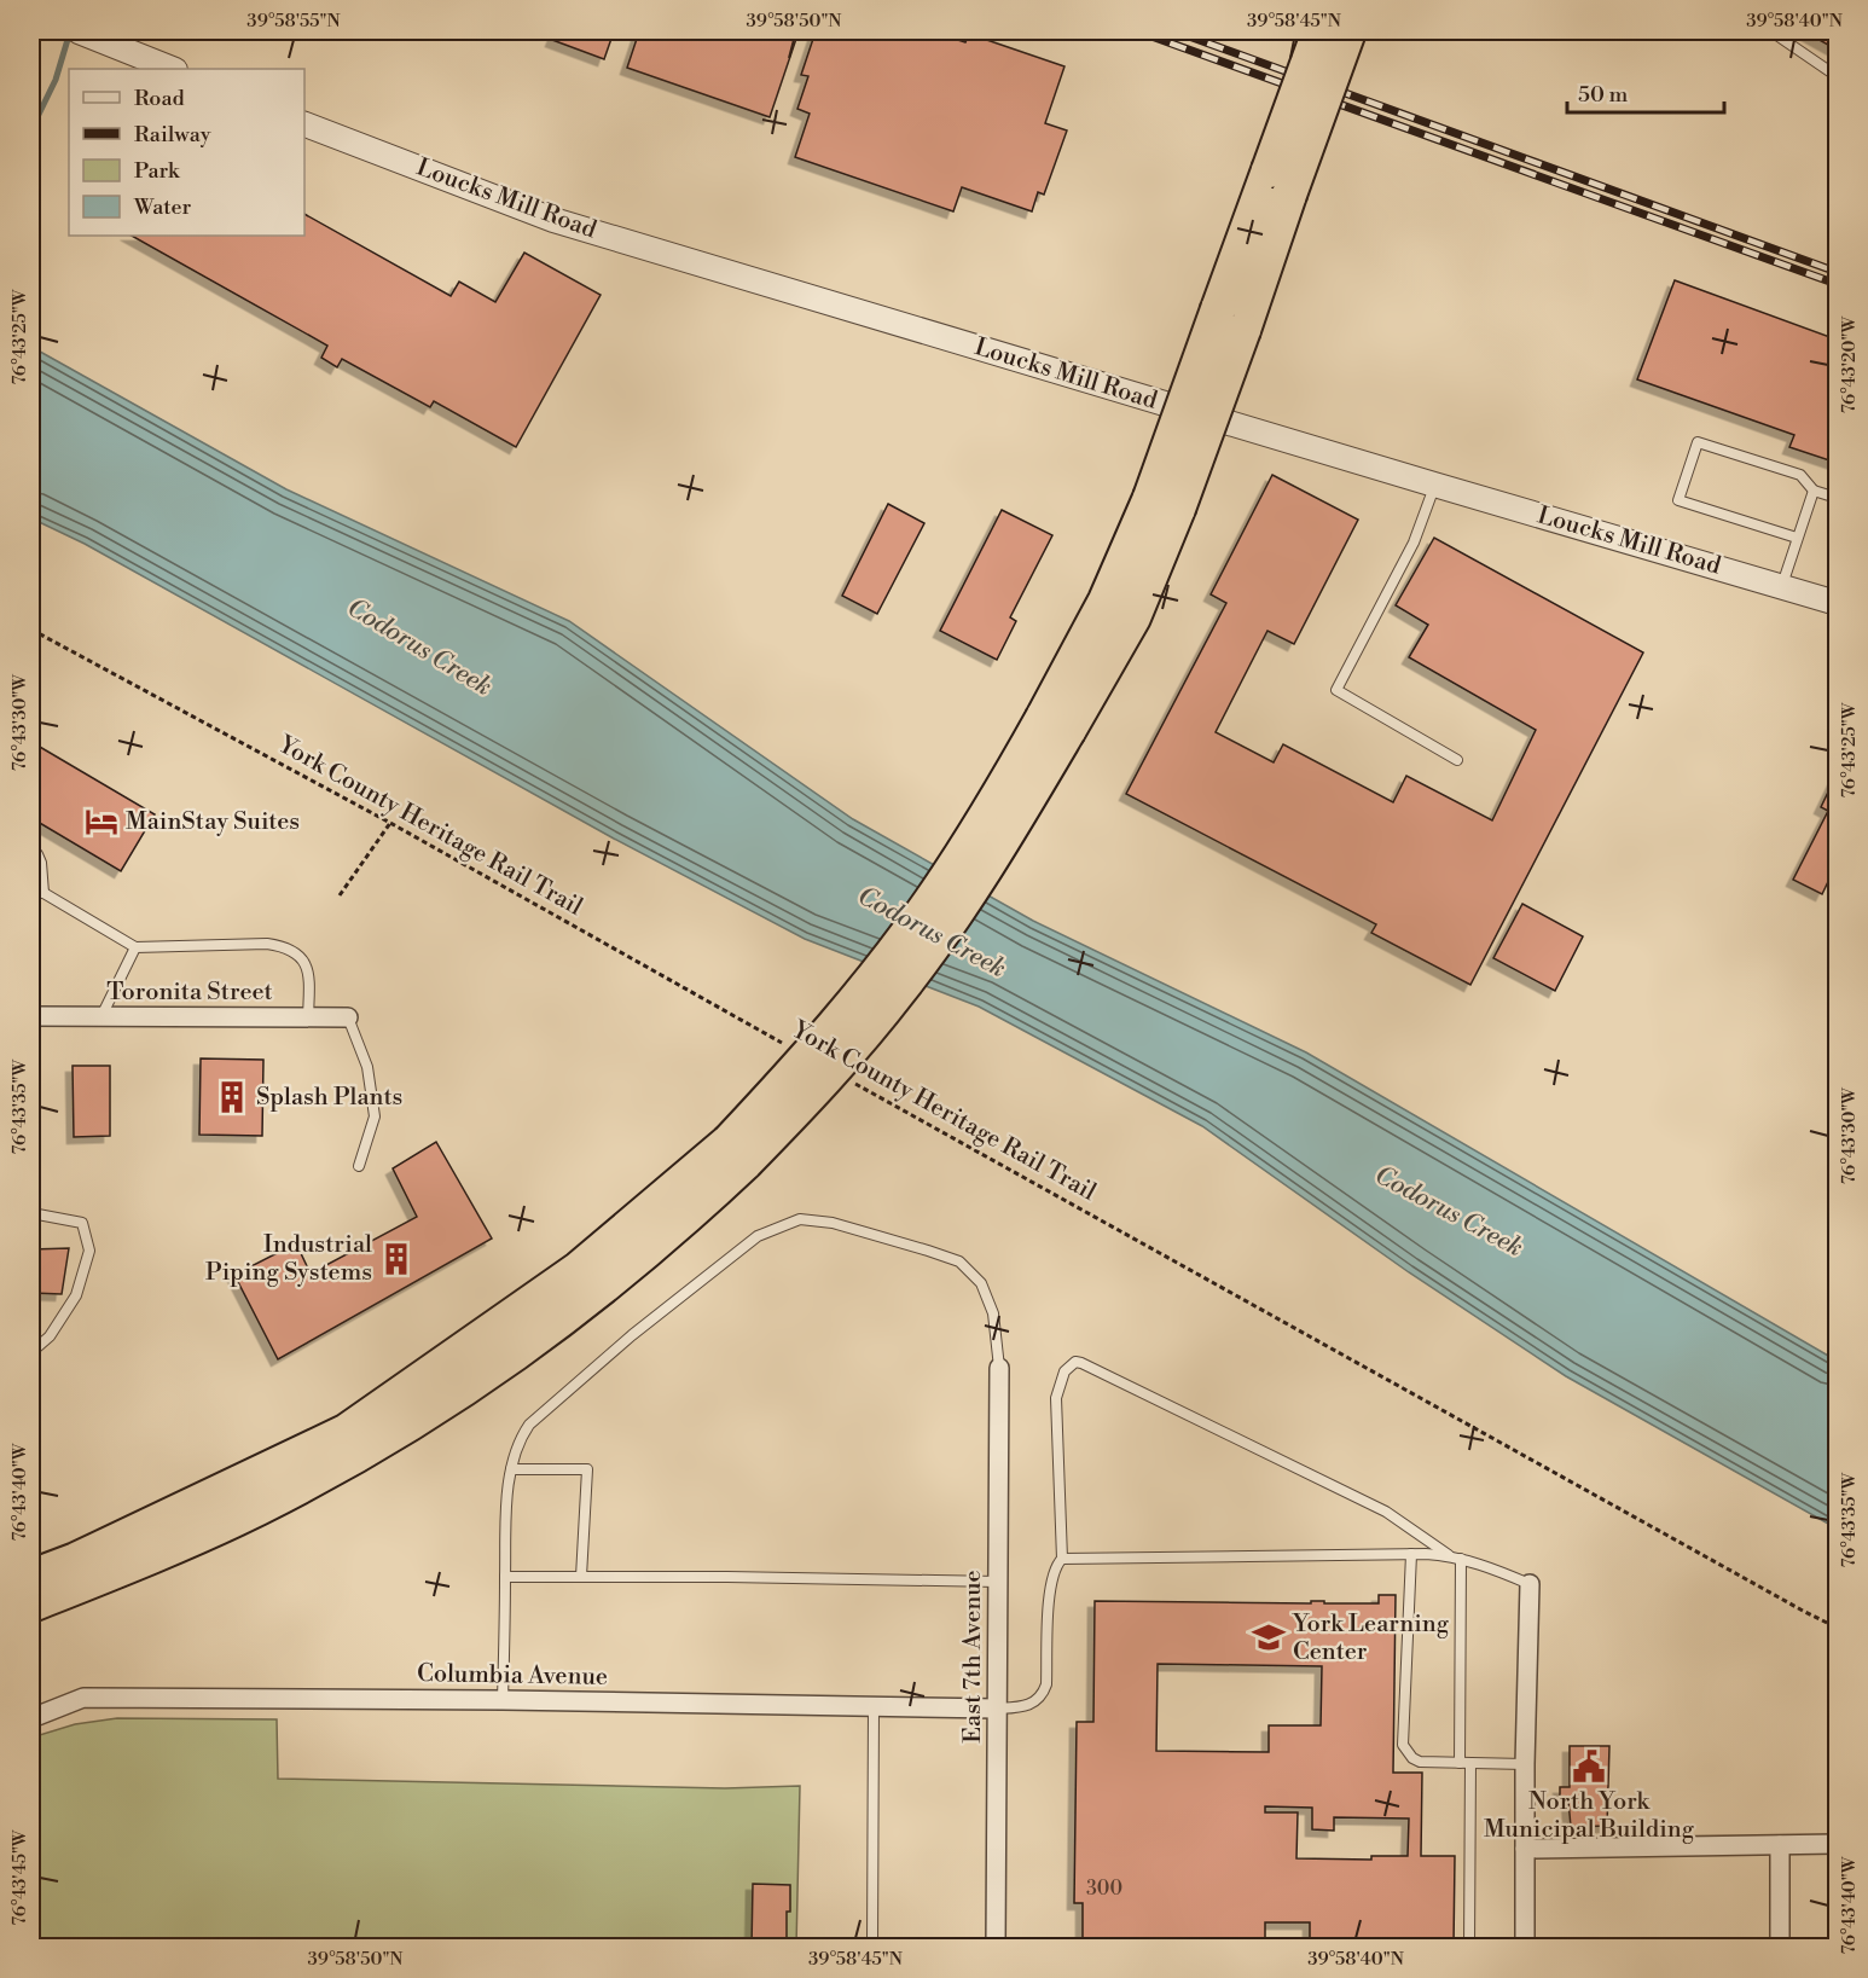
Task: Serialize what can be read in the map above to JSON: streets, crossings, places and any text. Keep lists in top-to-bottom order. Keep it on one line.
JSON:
{"streets":{"street":["Loucks Mill Road","Toronita Street","East 7th Avenue","Columbia Avenue"],"path":["York County Heritage Rail Trail"]},"crossings":[["East 7th Avenue","Columbia Avenue"]],"water":["Codorus Creek"],"places":{"hotel":["MainStay Suites"],"building":["Splash Plants","Industrial Piping Systems"],"school or university":["York Learning Center"],"public building":["North York Municipal Building"]},"house_numbers":["300"],"legend":["Road","Railway","Park","Water"],"scale_bar":"50 m","coordinates":["39°58'55\"N","39°58'50\"N","39°58'45\"N","39°58'40\"N","76°43'25\"W","76°43'20\"W","76°43'30\"W","76°43'35\"W","76°43'40\"W","76°43'45\"W"]}
